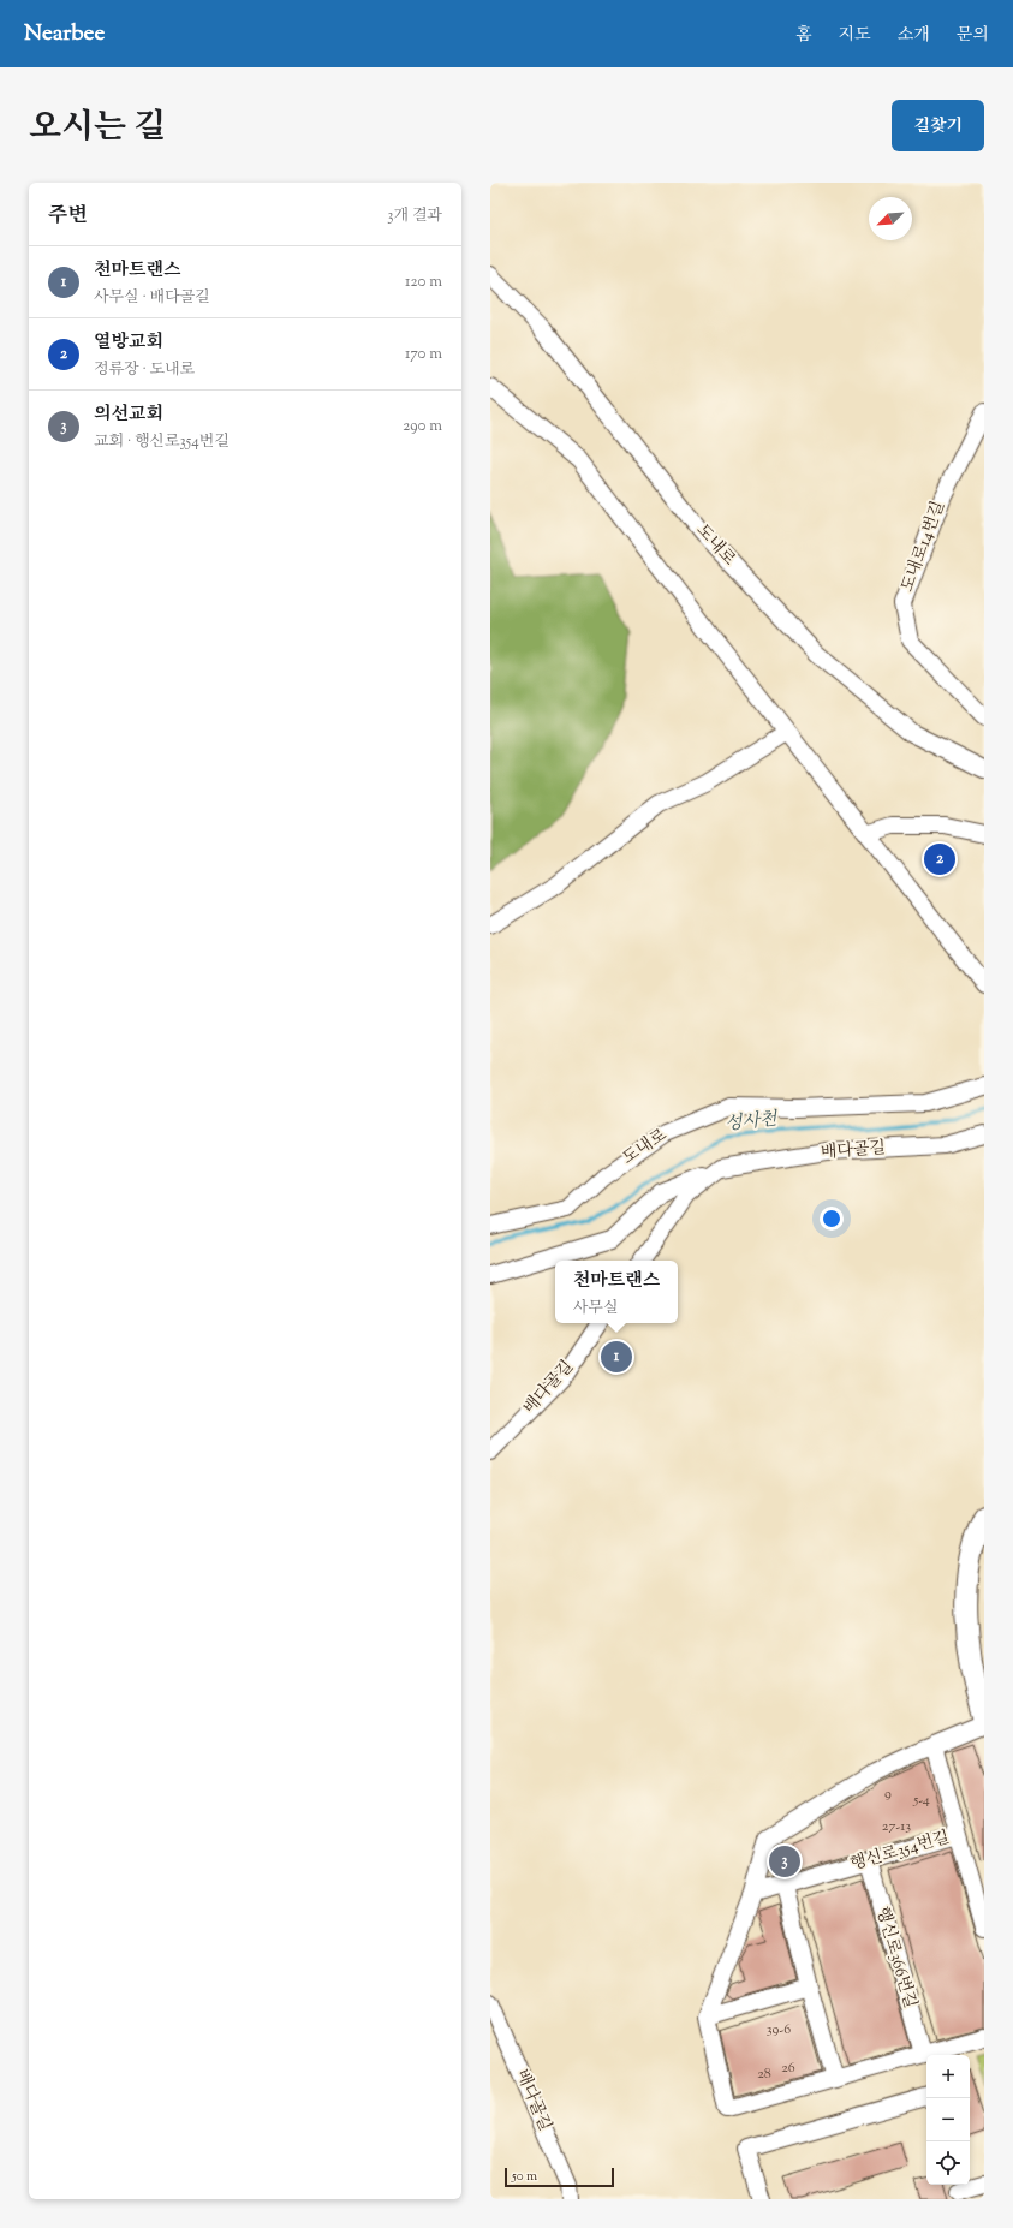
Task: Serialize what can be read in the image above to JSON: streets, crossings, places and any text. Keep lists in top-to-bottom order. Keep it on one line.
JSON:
{"streets":{"street":["도내로","도내로14번길","배다골길","행신로354번길","행신로366번길"]},"crossings":[["행신로354번길","행신로366번길"]],"water":["성사천"],"house_numbers":["9","5-4","27-13","39-6","26","28"],"scale_bar":"50 m","north":"bottom left","page":{"header":"Nearbee","nav":["홈","지도","소개","문의"],"title":"오시는 길","buttons":"길찾기","heading":["주변","3개 결과"],"list":[{"mark":"1","name":"천마트랜스","note":"사무실 · 배다골길","value":"120 m"},{"mark":"2","name":"열방교회","note":"정류장 · 도내로","value":"170 m"},{"mark":"3","name":"의선교회","note":"교회 · 행신로354번길","value":"290 m"}],"pins":["2","1","3"],"popup":["천마트랜스","사무실"],"map_buttons":["+","−"],"scale":"50 m"}}
